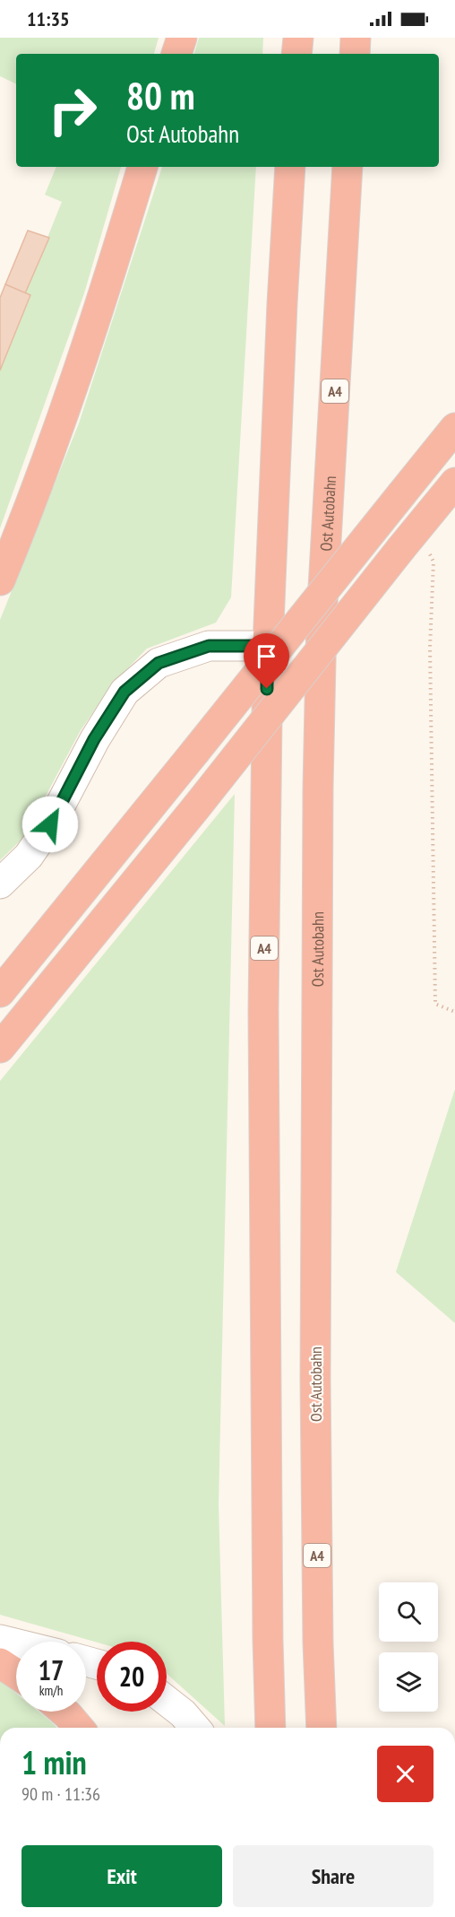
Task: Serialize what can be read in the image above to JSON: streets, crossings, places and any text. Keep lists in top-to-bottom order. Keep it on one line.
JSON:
{"streets":{"highway":["A4","Ost Autobahn"]},"page":{"status":"11:35","turn":["80 m","Ost Autobahn"],"speed":"17 km/h","limit":"20","heading":["1 min","90 m · 11:36"],"buttons":["Exit","Share"]}}
